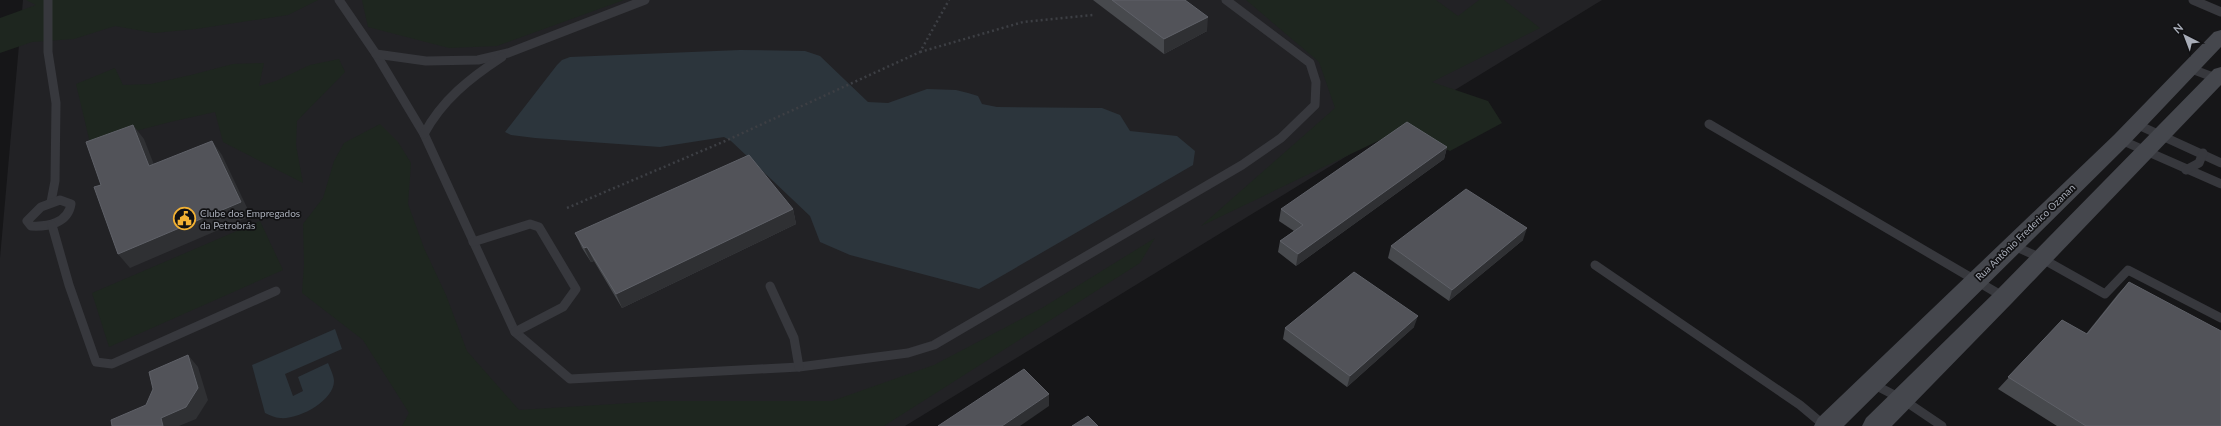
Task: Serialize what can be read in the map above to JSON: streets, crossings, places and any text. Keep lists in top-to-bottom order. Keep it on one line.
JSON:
{"streets":{"main road":["Rua Antônio Frederico Ozanan"]},"places":{"public building":["Clube dos Empregados da Petrobrás"]},"north":"top left"}
